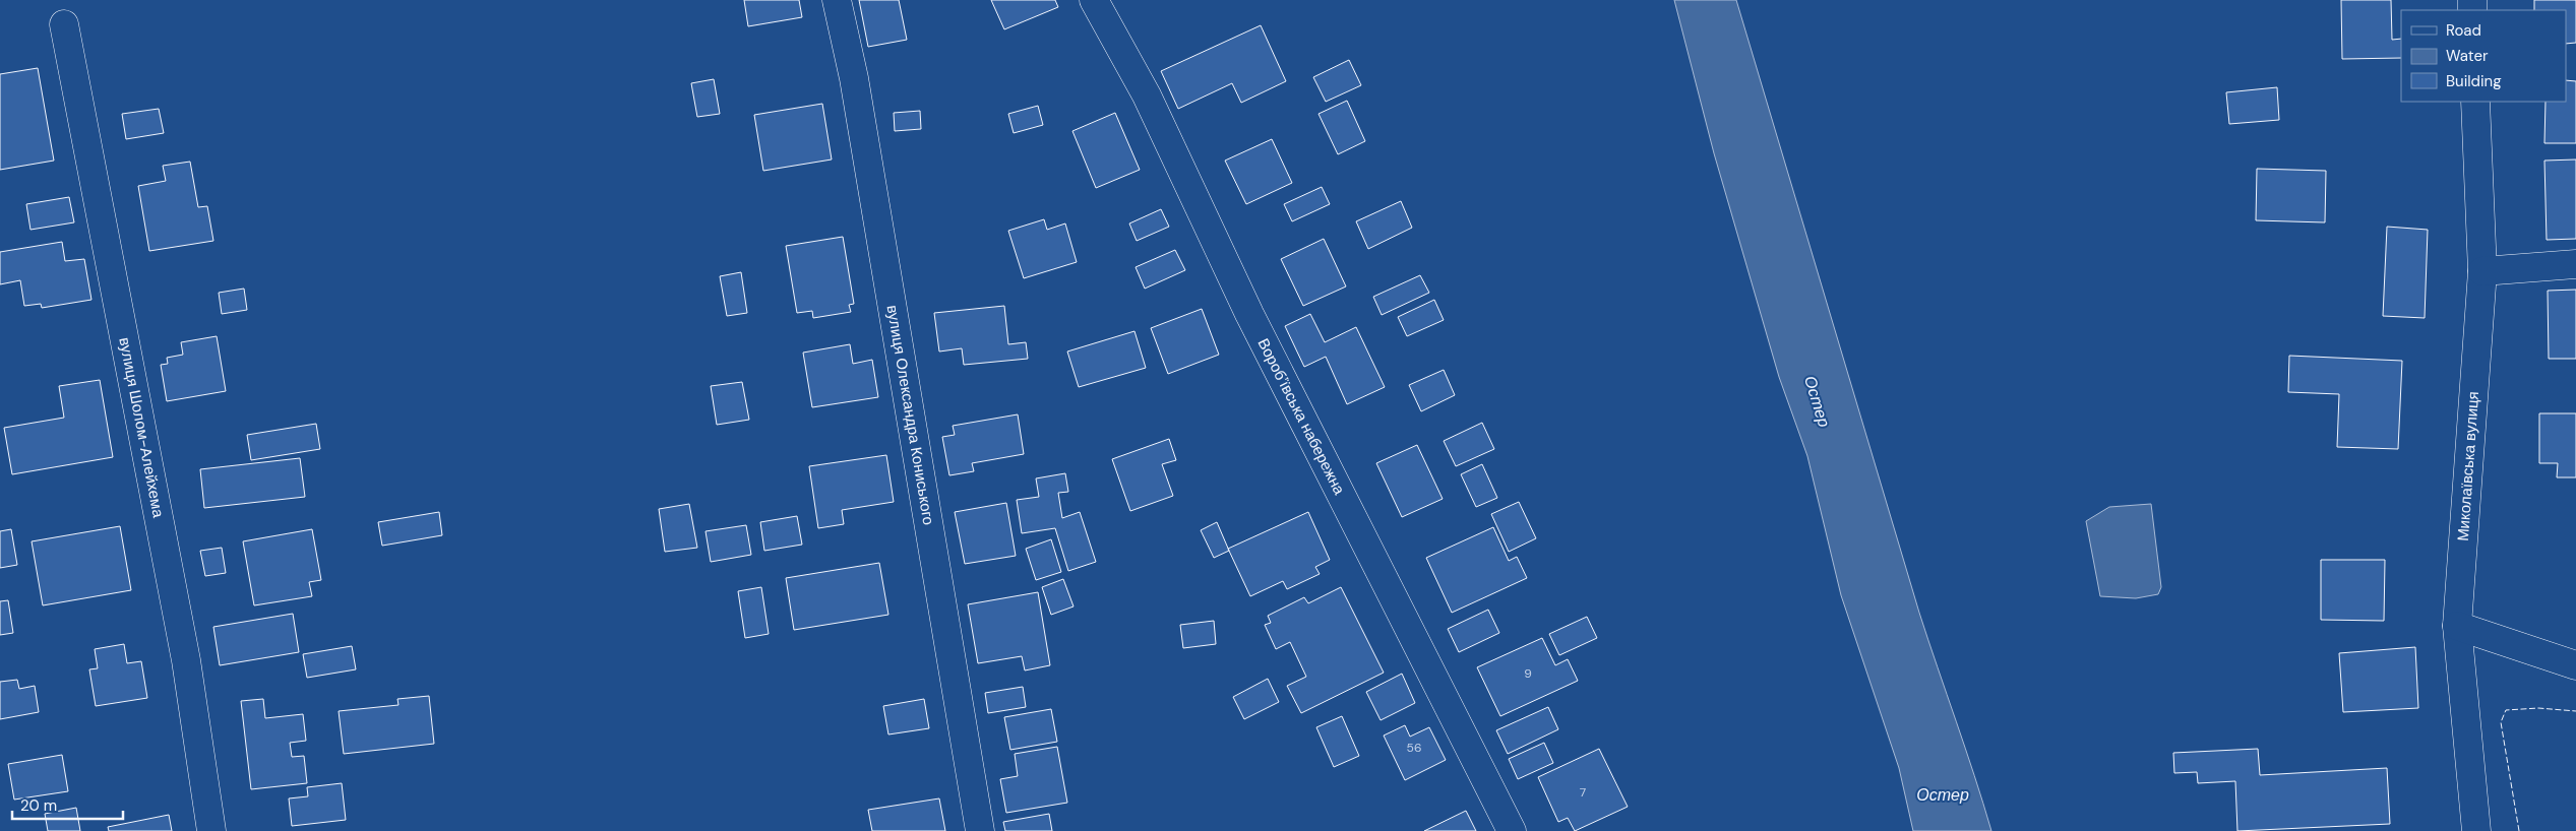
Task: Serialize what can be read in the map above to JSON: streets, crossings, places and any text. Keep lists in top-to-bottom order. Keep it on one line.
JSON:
{"streets":{"street":["вулиця Олександра Кониського","Воробʼївська набережна","вулиця Шолом-Алейхема","Миколаївська вулиця"]},"water":["Остер"],"house_numbers":["9","56","7"],"legend":["Road","Water","Building"],"scale_bar":"20 m"}
